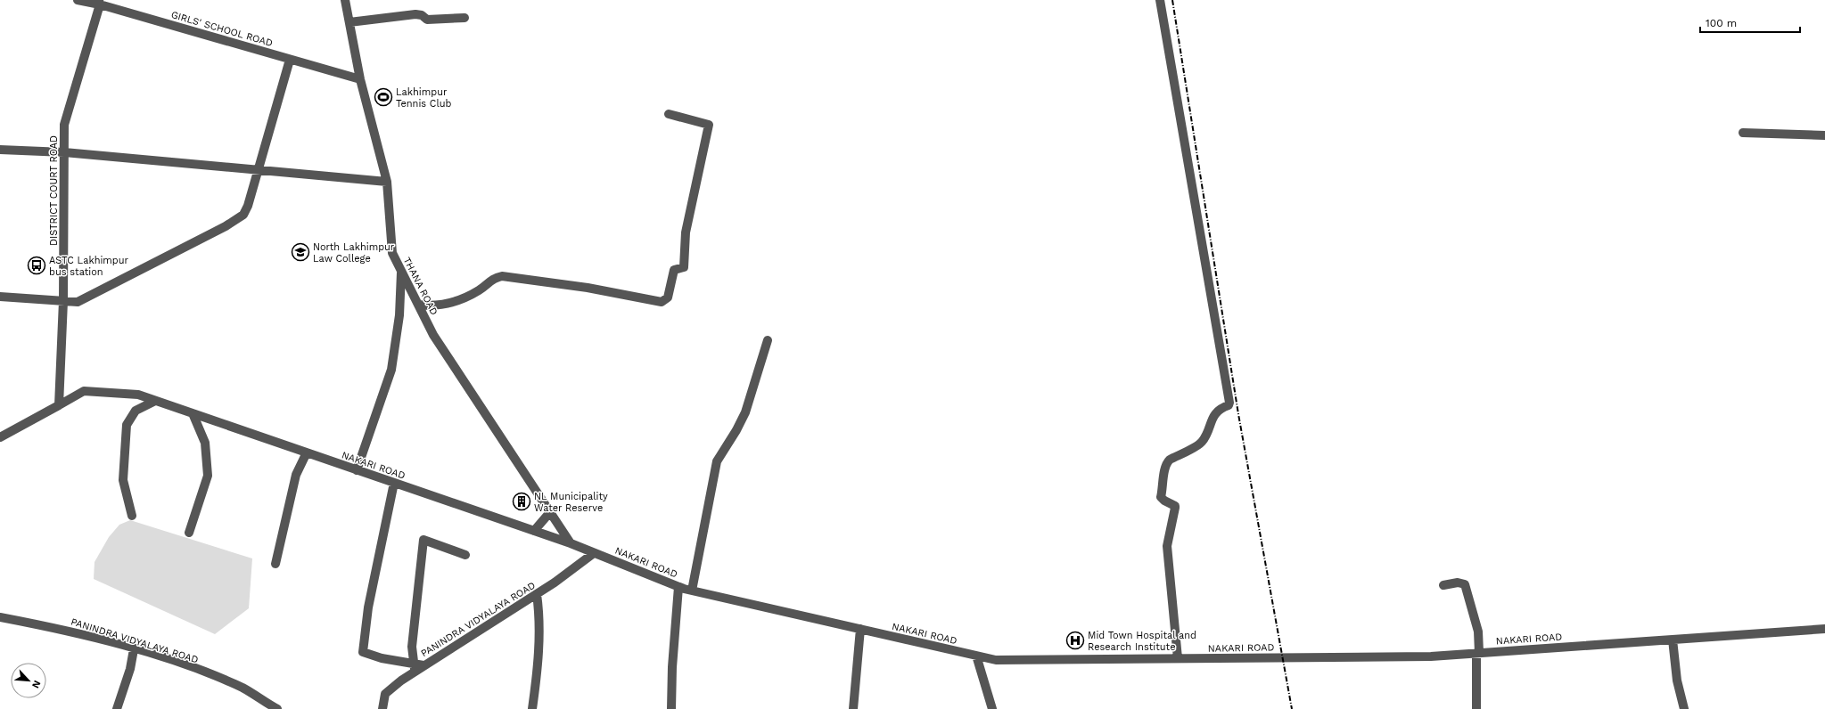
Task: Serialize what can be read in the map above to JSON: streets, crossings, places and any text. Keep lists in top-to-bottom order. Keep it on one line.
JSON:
{"streets":{"street":["GIRLS' SCHOOL ROAD","DISTRICT COURT ROAD","THANA ROAD","NAKARI ROAD","PANINDRA VIDYALAYA ROAD"]},"crossings":[["GIRLS' SCHOOL ROAD","DISTRICT COURT ROAD"],["GIRLS' SCHOOL ROAD","THANA ROAD"],["DISTRICT COURT ROAD","NAKARI ROAD"],["THANA ROAD","NAKARI ROAD"],["NAKARI ROAD","PANINDRA VIDYALAYA ROAD"]],"places":{"sports":["Lakhimpur Tennis Club"],"school or university":["North Lakhimpur Law College"],"bus stop":["ASTC Lakhimpur bus station"],"building":["NL Municipality Water Reserve"],"hospital":["Mid Town Hospital and Research Institute"]},"scale_bar":"100 m","north":"bottom right"}
